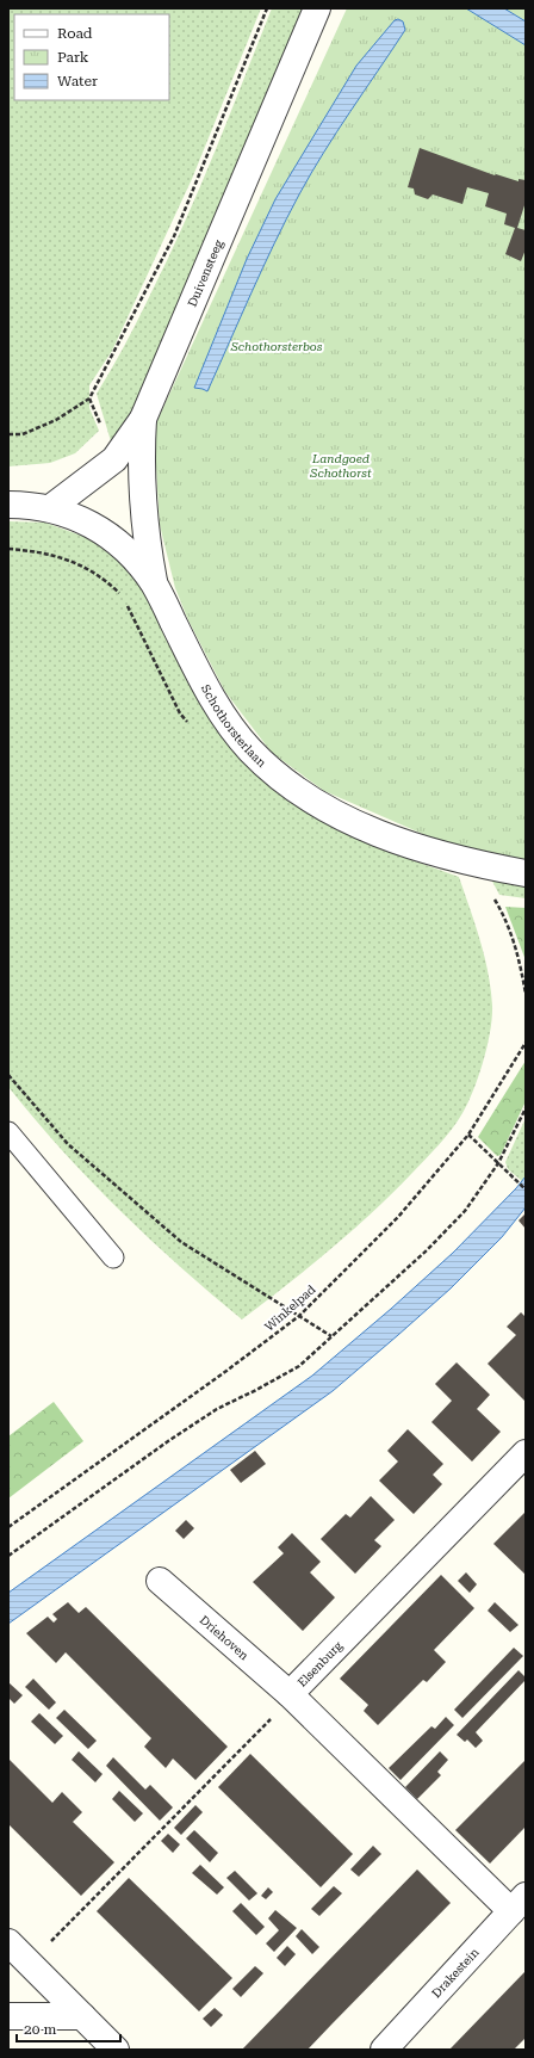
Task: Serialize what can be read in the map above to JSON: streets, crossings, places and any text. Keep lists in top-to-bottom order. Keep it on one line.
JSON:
{"streets":{"street":["Duivensteeg","Schothorsterlaan","Driehoven","Elsenburg","Drakestein"],"path":["Winkelpad"]},"crossings":[["Duivensteeg","Schothorsterlaan"],["Driehoven","Elsenburg"],["Elsenburg","Drakestein"]],"parks":["Schothorsterbos","Landgoed Schothorst"],"legend":["Road","Park","Water"],"scale_bar":"20 m"}
